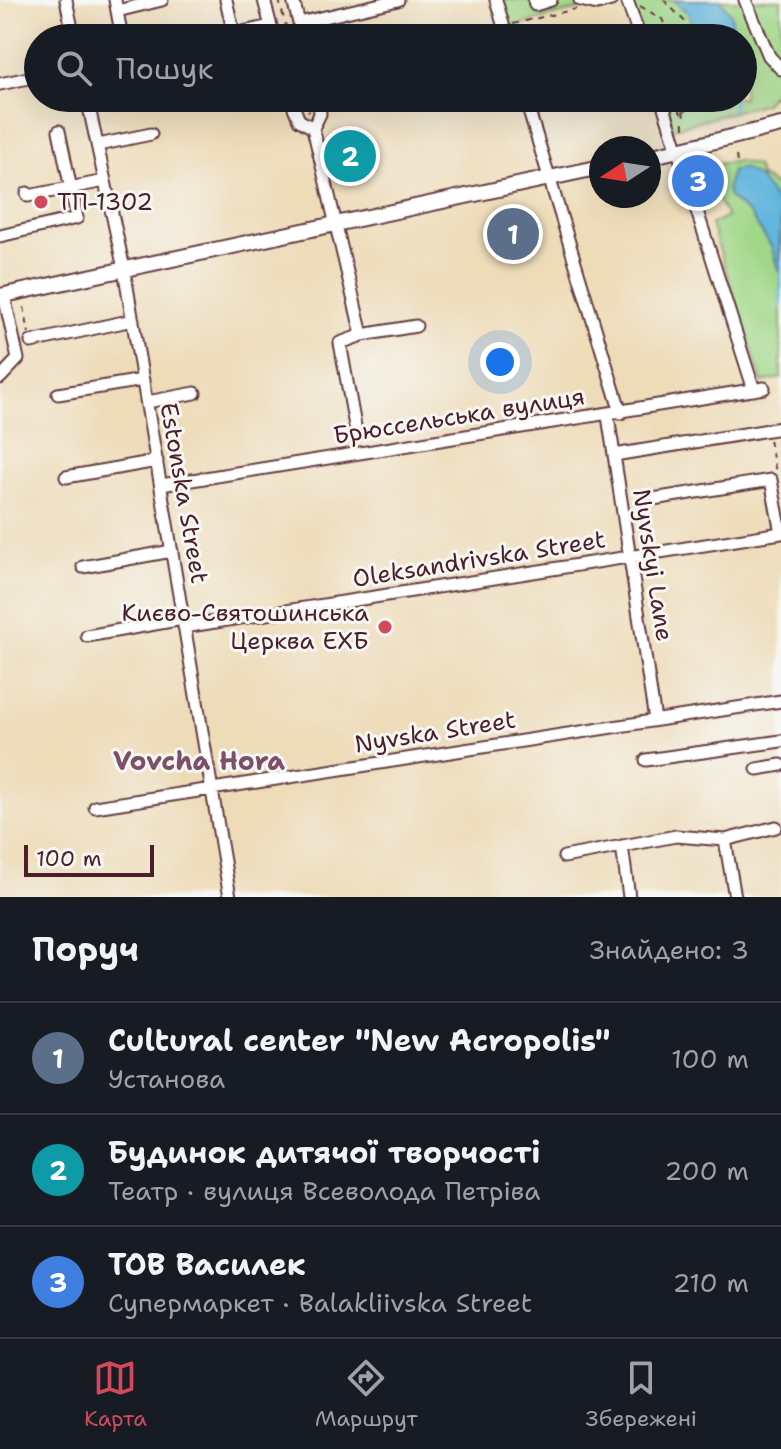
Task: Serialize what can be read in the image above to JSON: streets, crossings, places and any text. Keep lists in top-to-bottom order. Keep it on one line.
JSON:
{"streets":{"street":["Брюссельська вулиця","Estonska Street","Oleksandrivska Street","Nyvskyi Lane","Nyvska Street"]},"crossings":[["Брюссельська вулиця","Estonska Street"],["Брюссельська вулиця","Nyvskyi Lane"],["Estonska Street","Oleksandrivska Street"],["Estonska Street","Nyvska Street"],["Oleksandrivska Street","Nyvskyi Lane"],["Nyvskyi Lane","Nyvska Street"]],"districts":["Vovcha Hora"],"places":["ТП-1302","Києво-Святошинська Церква ЕХБ"],"scale_bar":"100 m","north":"left","page":{"search":"Пошук","pins":["2","3","1"],"scale":"100 m","heading":["Поруч","Знайдено: 3"],"list":[{"mark":"1","name":"Cultural center \"New Acropolis\"","note":"Установа","value":"100 m"},{"mark":"2","name":"Будинок дитячої творчості","note":"Театр · вулиця Всеволода Петріва","value":"200 m"},{"mark":"3","name":"ТОВ Василек","note":"Супермаркет · Balakliivska Street","value":"210 m"}],"nav":["Карта","Маршрут","Збережені"]}}
